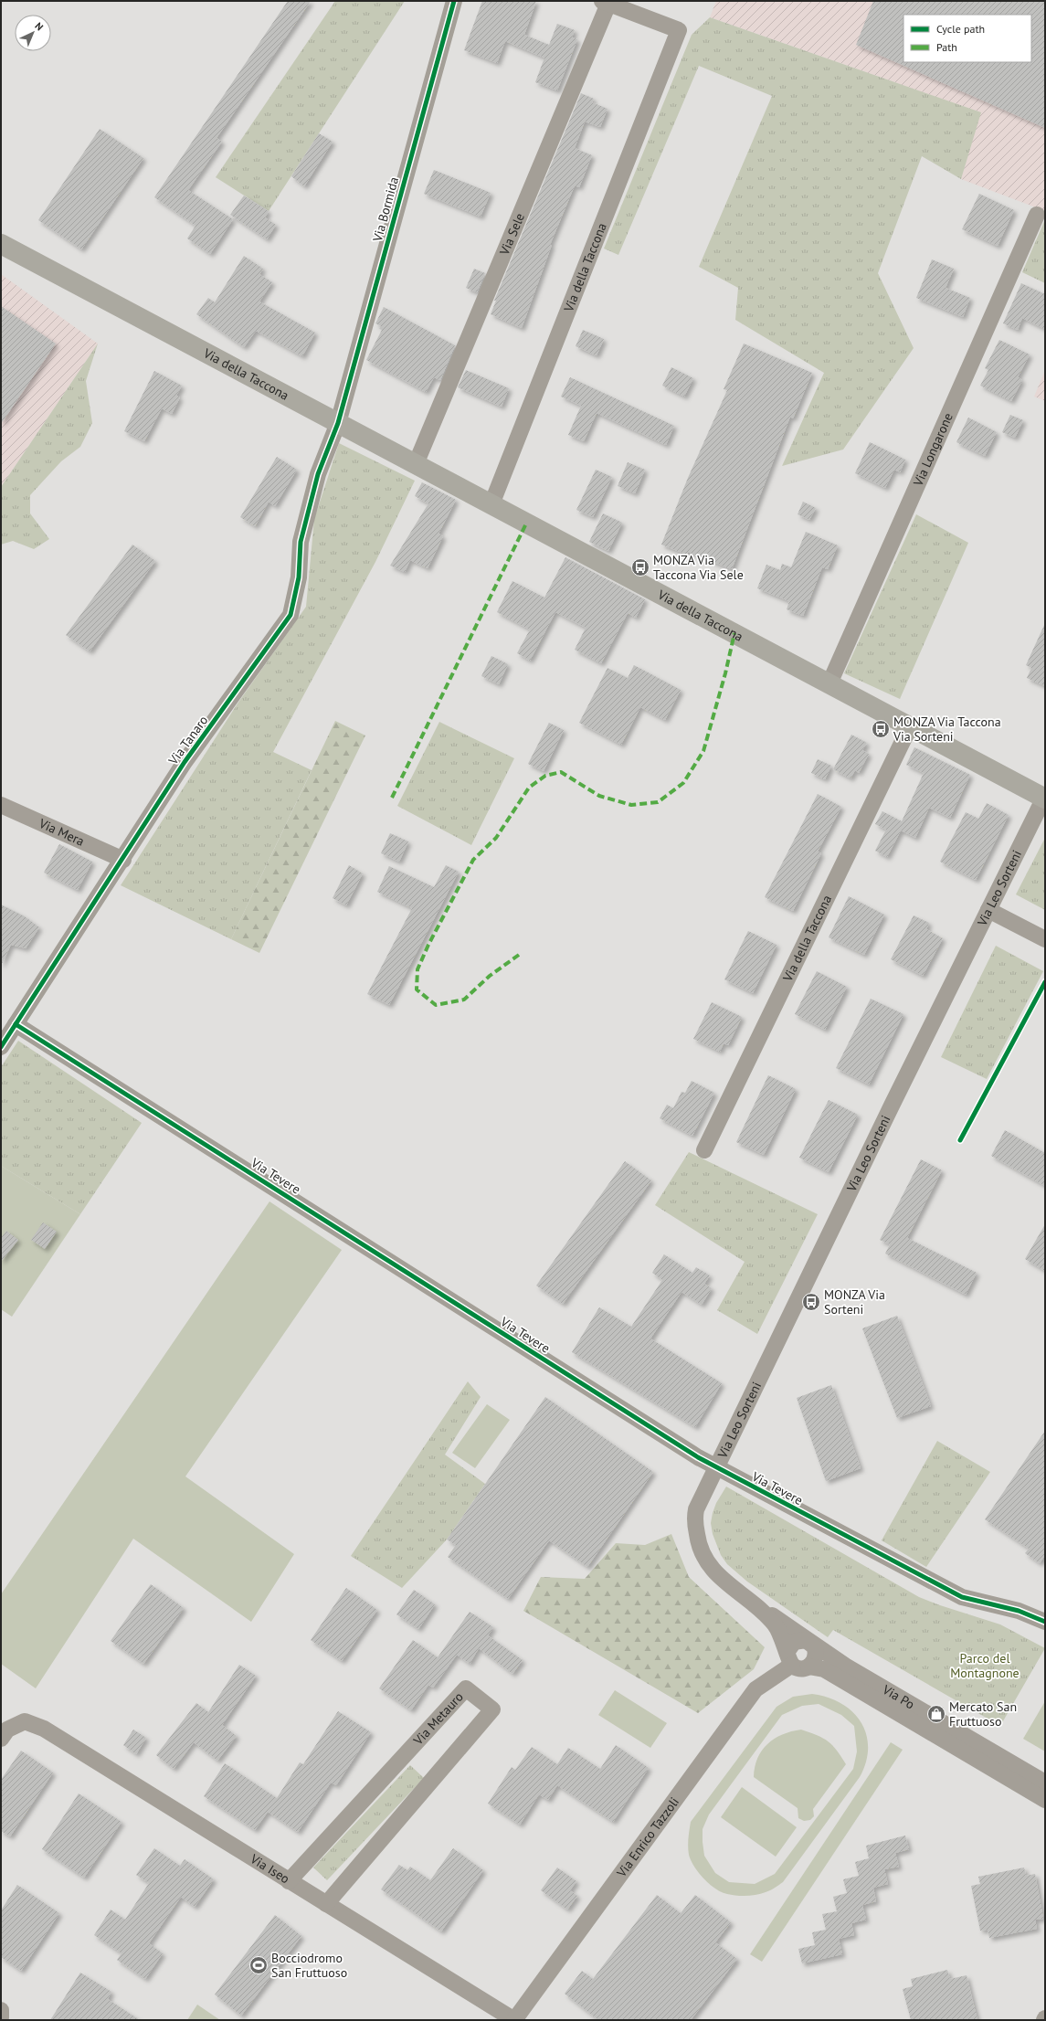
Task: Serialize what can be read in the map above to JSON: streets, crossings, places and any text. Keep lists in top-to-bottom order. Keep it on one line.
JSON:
{"streets":{"main road":["Via della Taccona"],"street":["Via Bormida","Via Sele","Via Longarone","Via Tanaro","Via Mera","Via Leo Sorteni","Via Tevere","Via Po","Via Metauro","Via Enrico Tazzoli","Via Iseo"]},"crossings":[["Via Bormida","Via della Taccona"],["Via Bormida","Via Tanaro"],["Via Sele","Via della Taccona"],["Via della Taccona","Via Longarone"],["Via della Taccona","Via Tanaro"],["Via della Taccona","Via Leo Sorteni"],["Via Tanaro","Via Mera"],["Via Tanaro","Via Tevere"],["Via Leo Sorteni","Via Tevere"],["Via Leo Sorteni","Via Po"],["Via Po","Via Enrico Tazzoli"],["Via Metauro","Via Iseo"],["Via Enrico Tazzoli","Via Iseo"]],"parks":["Parco del Montagnone"],"places":{"bus stop":["MONZA Via Taccona Via Sele","MONZA Via Taccona Via Sorteni","MONZA Via Sorteni"],"shop":["Mercato San Fruttuoso"],"sports":["Bocciodromo San Fruttuoso"]},"legend":["Cycle path","Path"],"north":"top right"}
